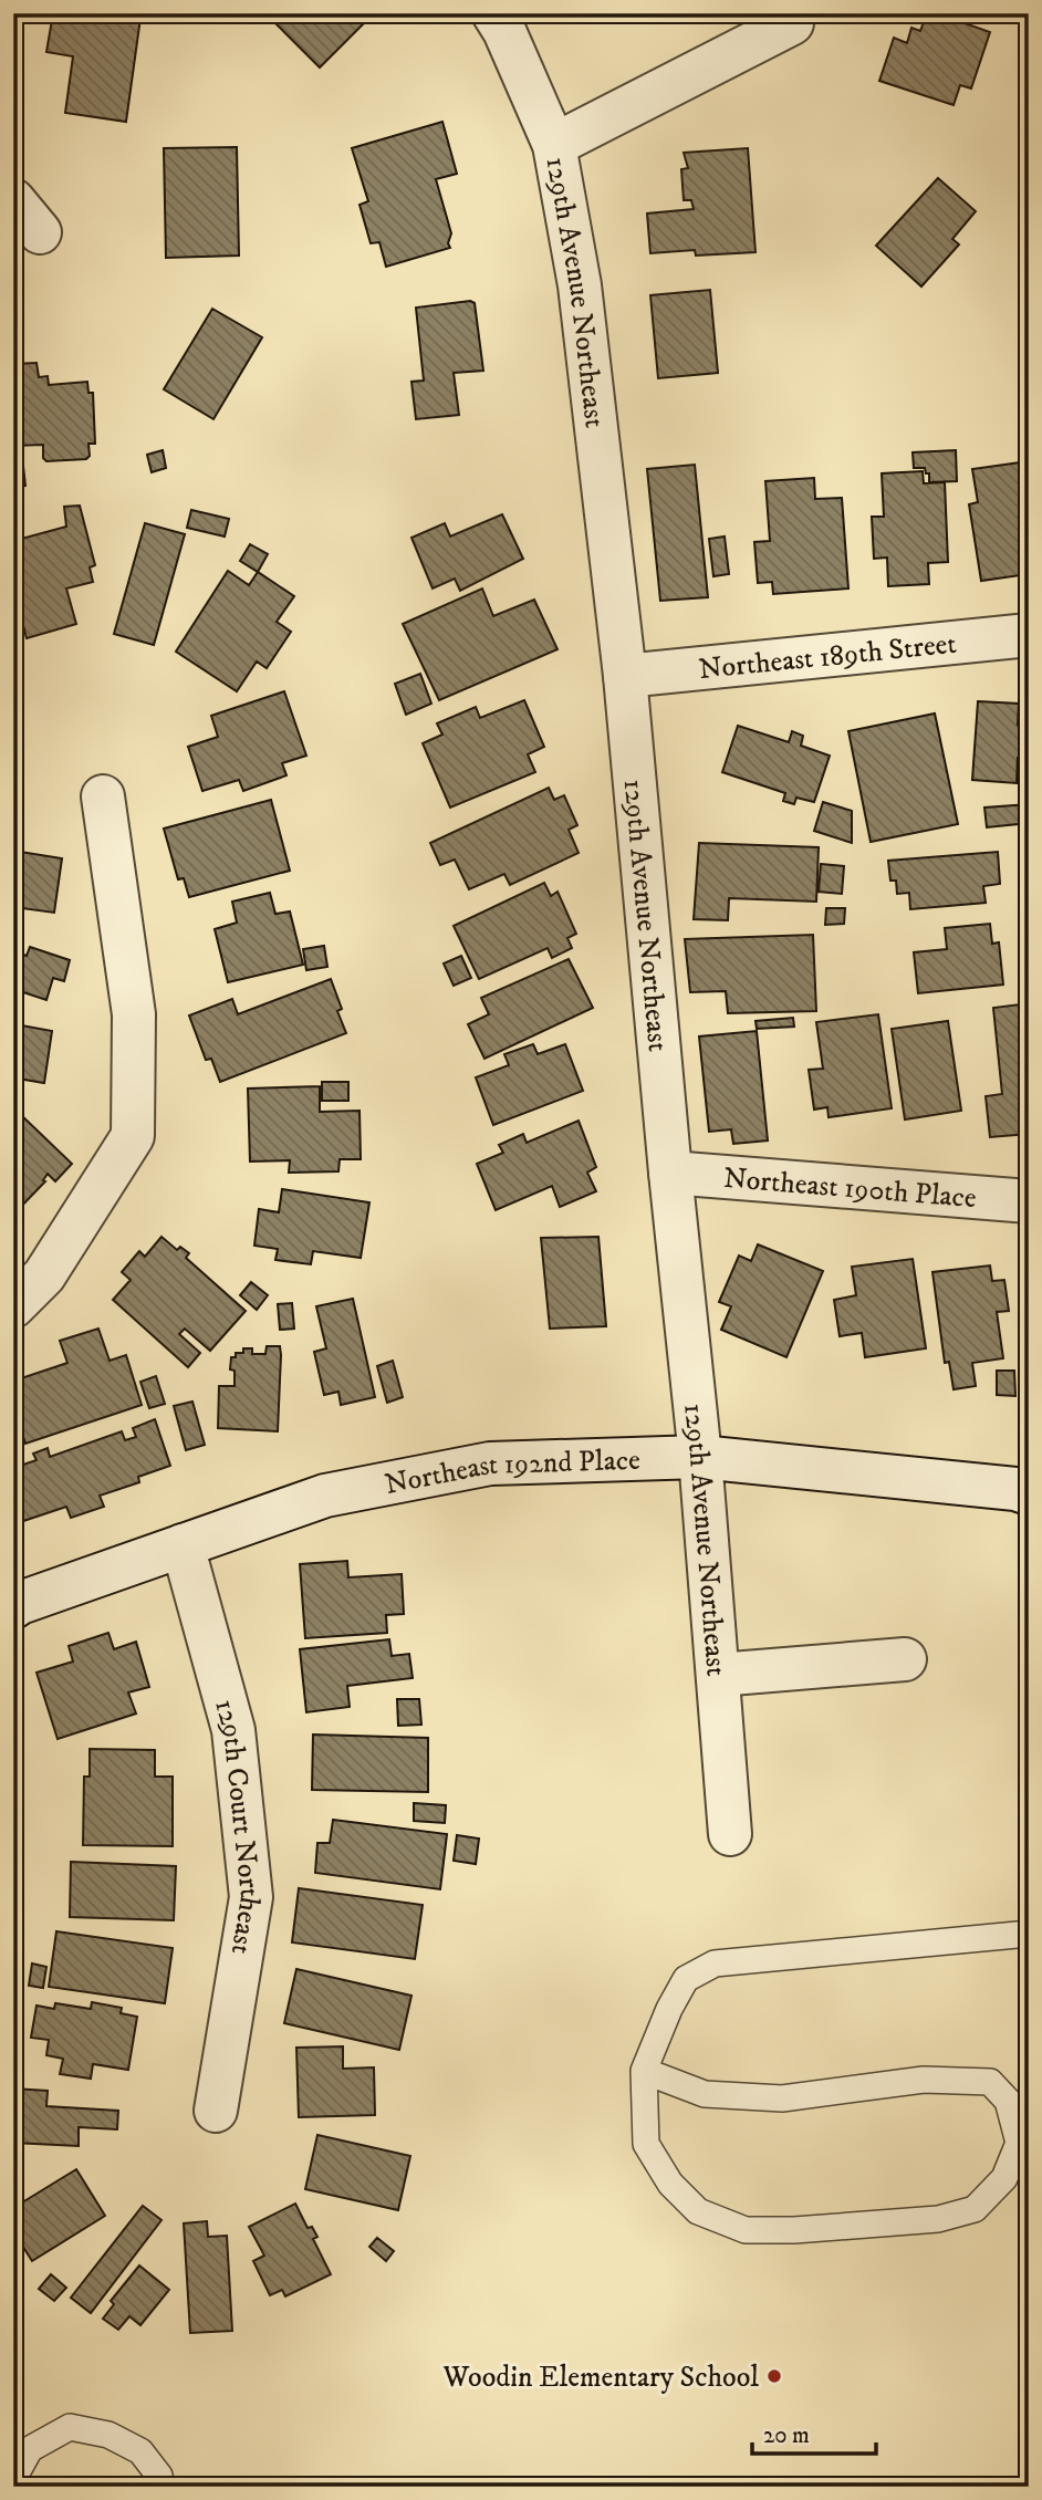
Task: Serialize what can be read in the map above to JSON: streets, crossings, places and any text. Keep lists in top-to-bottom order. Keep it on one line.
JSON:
{"streets":{"street":["129th Avenue Northeast","Northeast 189th Street","Northeast 190th Place","Northeast 192nd Place","129th Court Northeast"]},"crossings":[["129th Avenue Northeast","Northeast 189th Street"],["129th Avenue Northeast","Northeast 190th Place"],["129th Avenue Northeast","Northeast 192nd Place"],["Northeast 192nd Place","129th Court Northeast"]],"places":["Woodin Elementary School"],"scale_bar":"20 m"}
